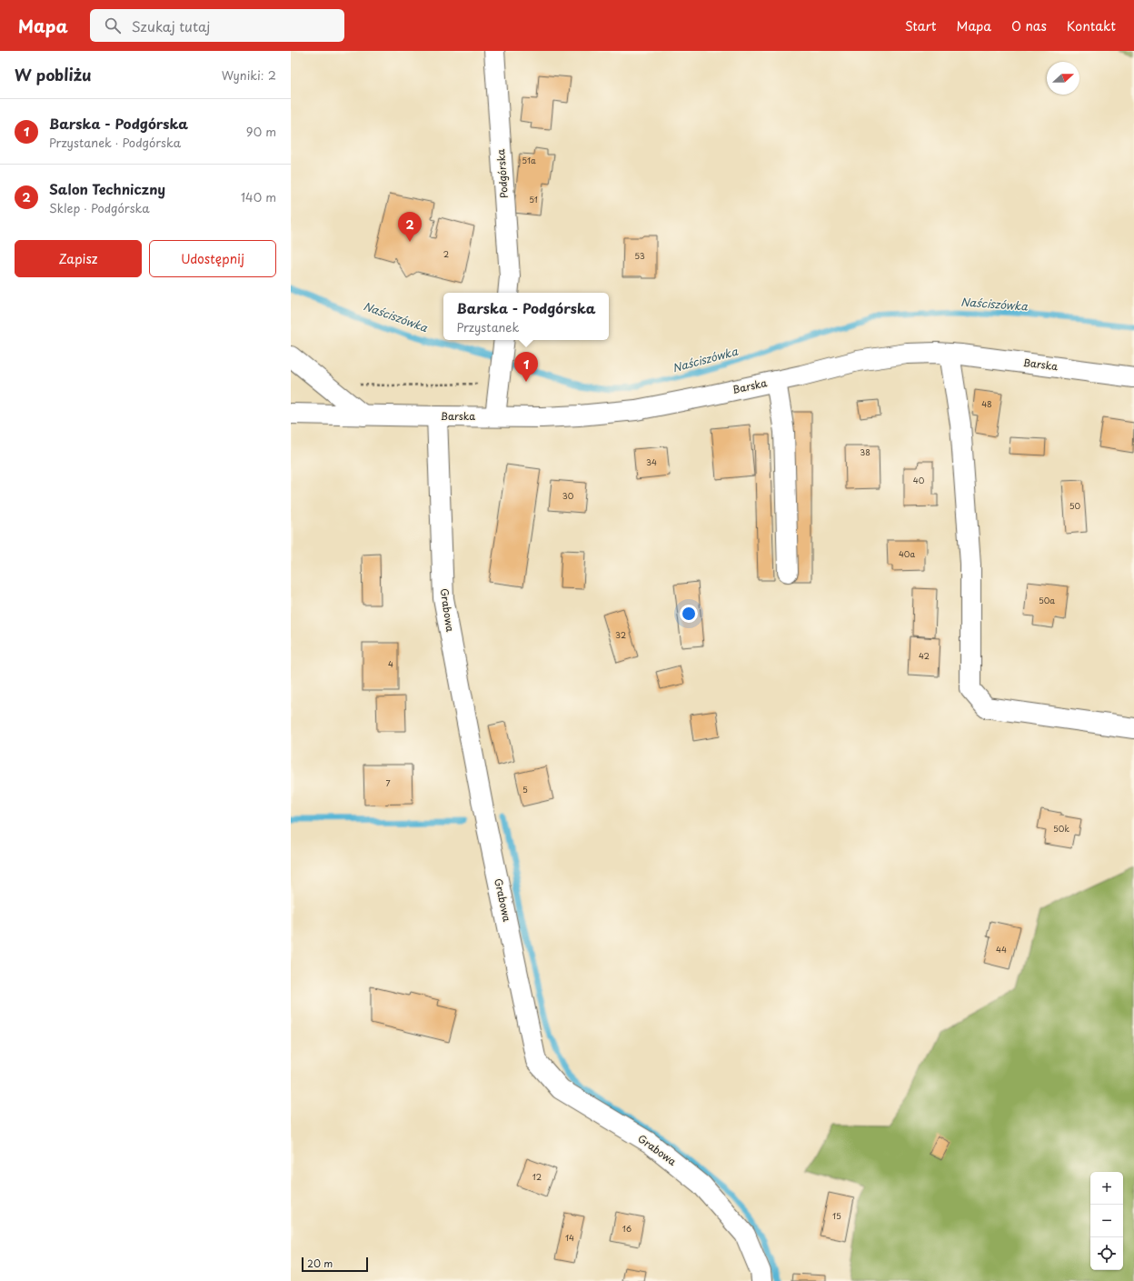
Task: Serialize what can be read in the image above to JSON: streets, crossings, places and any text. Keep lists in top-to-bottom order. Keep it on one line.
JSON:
{"streets":{"street":["Podgórska","Barska","Grabowa"]},"crossings":[["Barska","Grabowa"]],"water":["Naściszówka"],"house_numbers":["51a","51","2","53","48","38","34","40","30","50","40a","50a","32","42","4","7","5","50k","44","12","15","16","14"],"scale_bar":"20 m","north":"right","page":{"header":"Mapa","search":"Szukaj tutaj","nav":["Start","Mapa","O nas","Kontakt"],"heading":["W pobliżu","Wyniki: 2"],"list":[{"mark":"1","name":"Barska - Podgórska","note":"Przystanek · Podgórska","value":"90 m"},{"mark":"2","name":"Salon Techniczny","note":"Sklep · Podgórska","value":"140 m"}],"pins":["2","1"],"buttons":["Zapisz","Udostępnij"],"popup":["Barska - Podgórska","Przystanek"],"map_buttons":["+","−"],"scale":"20 m"}}
